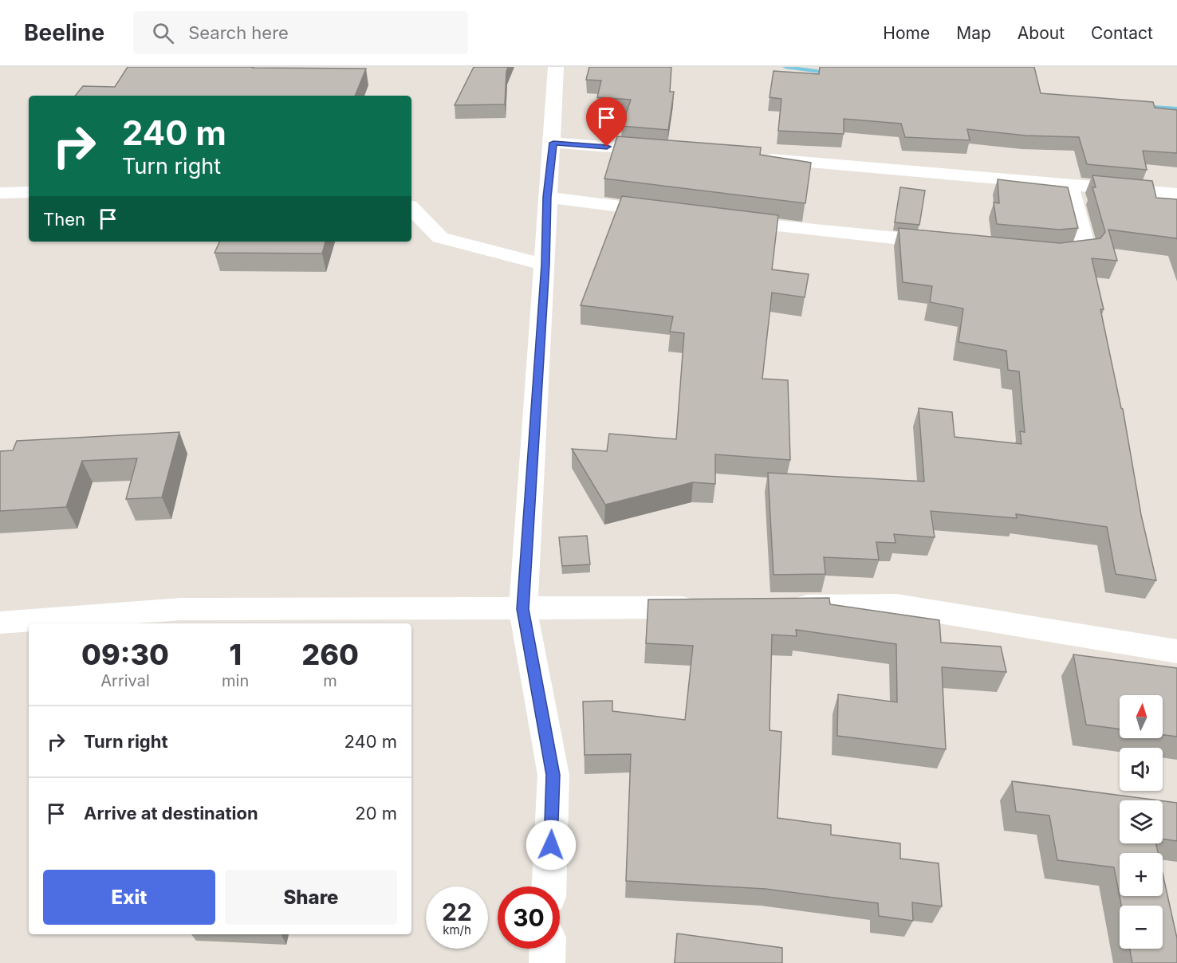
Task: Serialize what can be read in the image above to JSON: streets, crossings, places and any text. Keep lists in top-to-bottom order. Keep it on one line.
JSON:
{"north":"top","page":{"header":"Beeline","search":"Search here","nav":["Home","Map","About","Contact"],"turn":["240 m","Turn right"],"then":"Then","eta":["09:30","Arrival","1","min","260","m"],"map_buttons":["+","−"],"list":[{"name":"Turn right","value":"240 m"},{"name":"Arrive at destination","value":"20 m"}],"buttons":["Exit","Share"],"speed":"22 km/h","limit":"30"}}
